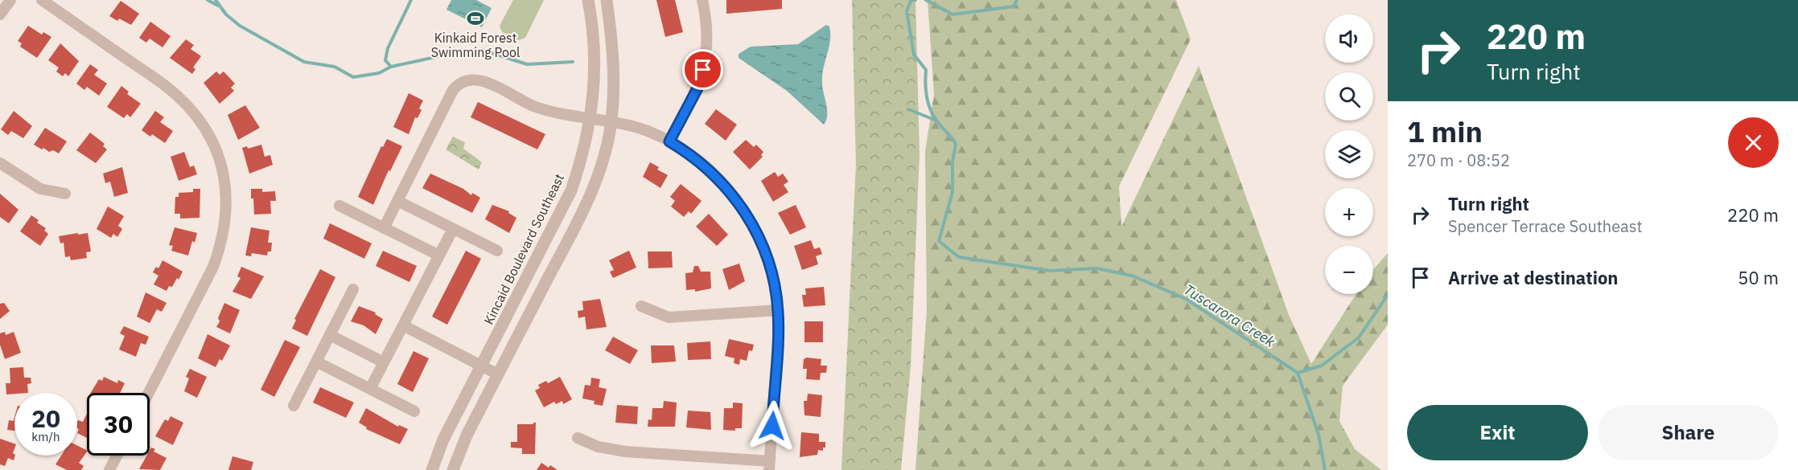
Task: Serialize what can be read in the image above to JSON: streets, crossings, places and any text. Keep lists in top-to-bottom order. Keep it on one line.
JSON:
{"streets":{"street":["Kincaid Boulevard Southeast"]},"water":["Tuscarora Creek"],"places":{"sports":["Kinkaid Forest Swimming Pool"]},"page":{"turn":["220 m","Turn right"],"map_buttons":["+","−"],"heading":["1 min","270 m · 08:52"],"list":[{"name":"Turn right","note":"Spencer Terrace Southeast","value":"220 m"},{"name":"Arrive at destination","value":"50 m"}],"speed":"20 km/h","limit":"30","buttons":["Exit","Share"]}}
